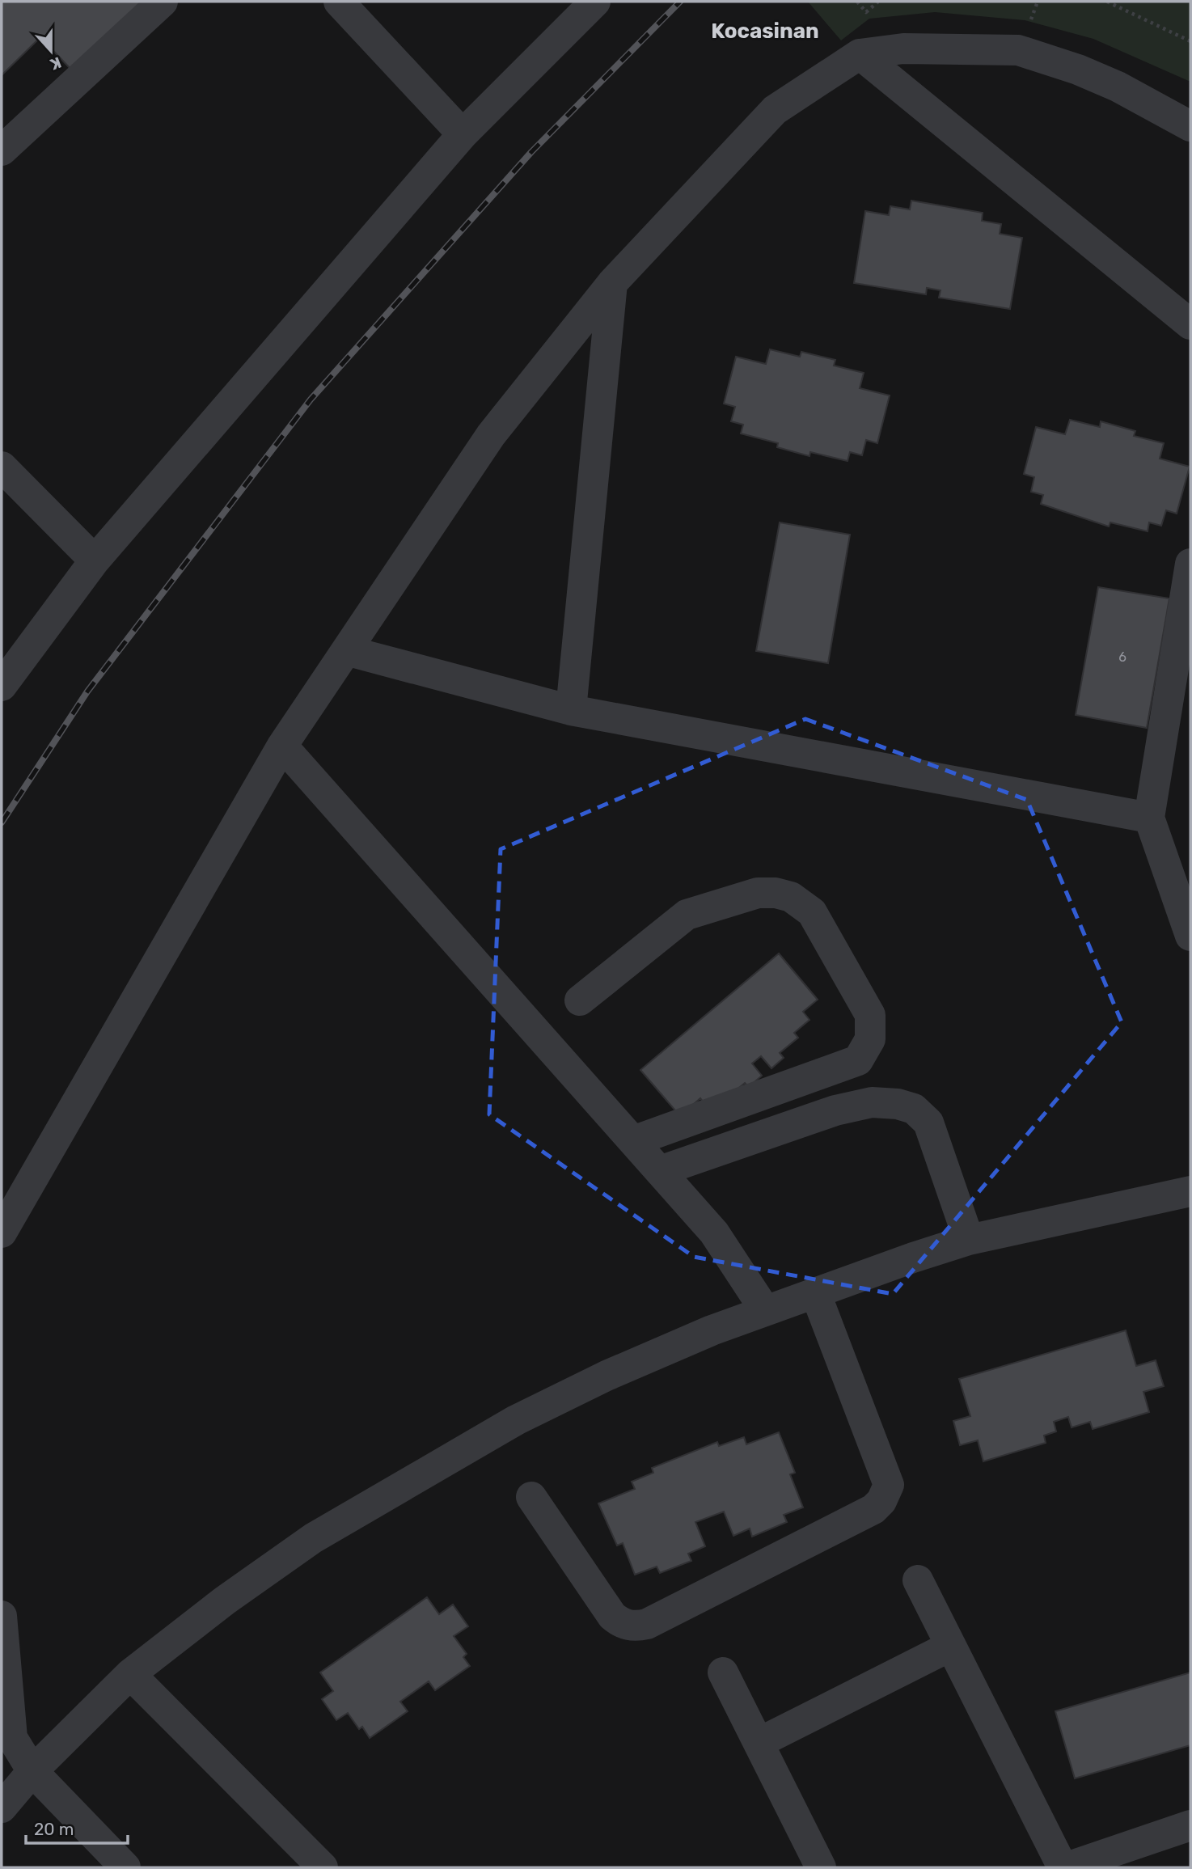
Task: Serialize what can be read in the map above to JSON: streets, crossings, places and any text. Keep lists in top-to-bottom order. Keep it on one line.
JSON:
{"districts":["Kocasinan"],"house_numbers":["6"],"scale_bar":"20 m","north":"bottom"}
